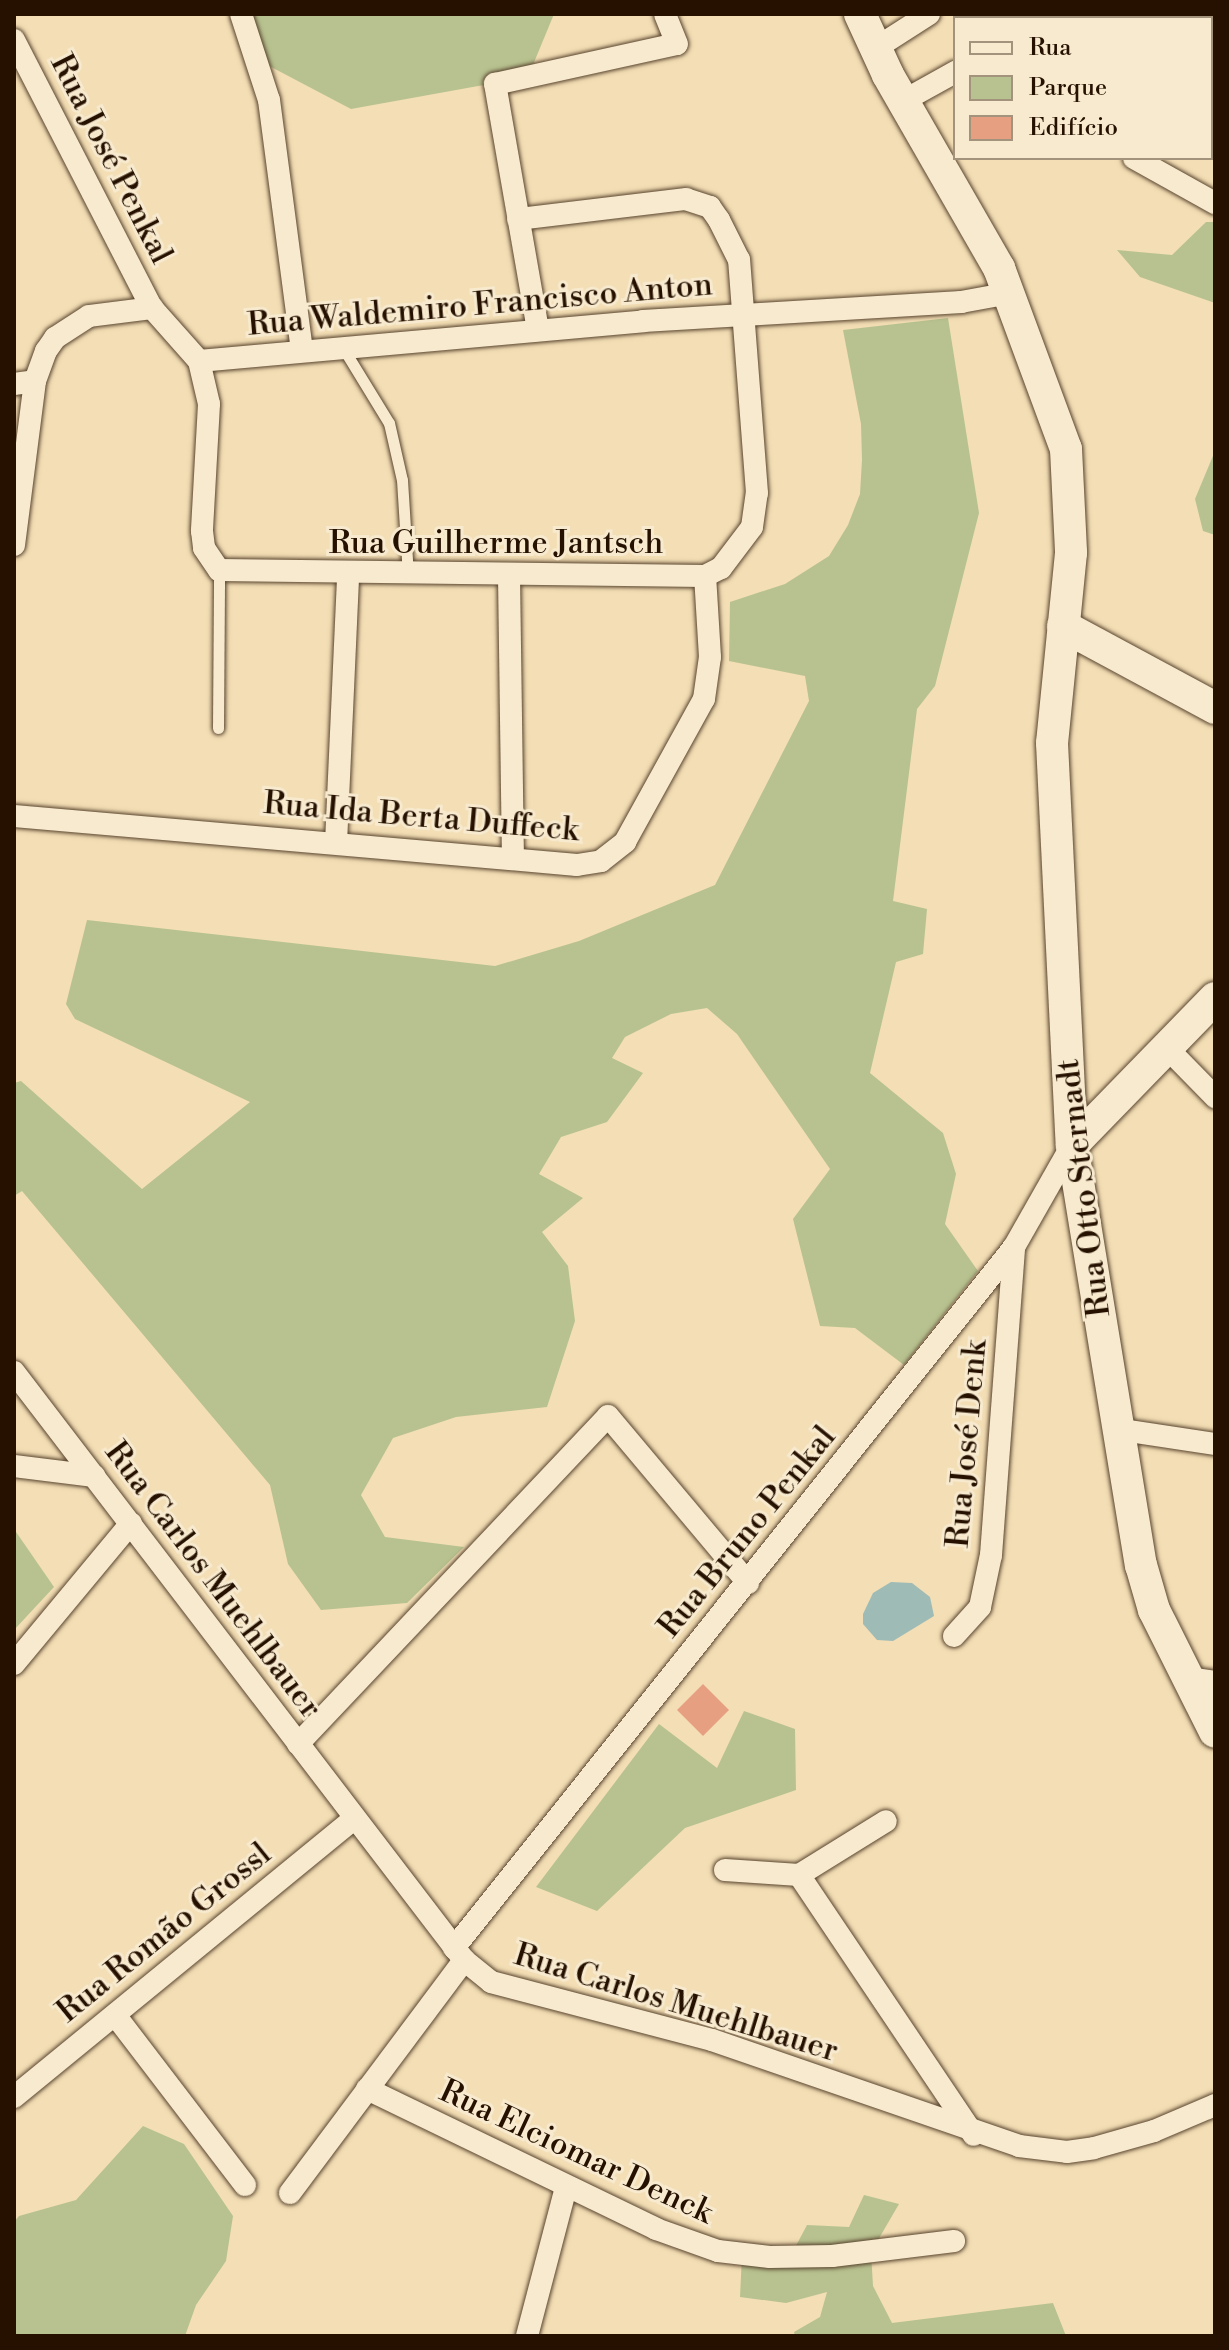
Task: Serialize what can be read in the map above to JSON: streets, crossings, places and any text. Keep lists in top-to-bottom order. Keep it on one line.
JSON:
{"streets":{"main road":["Rua Otto Sternadt"],"street":["Rua José Penkal","Rua Waldemiro Francisco Anton","Rua Guilherme Jantsch","Rua Ida Berta Duffeck","Rua José Denk","Rua Bruno Penkal","Rua Carlos Muehlbauer","Rua Romão Grossl","Rua Elciomar Denck"]},"crossings":[["Rua Waldemiro Francisco Anton","Rua Guilherme Jantsch"],["Rua Waldemiro Francisco Anton","Rua Otto Sternadt"],["Rua Guilherme Jantsch","Rua Ida Berta Duffeck"],["Rua Otto Sternadt","Rua Bruno Penkal"],["Rua José Denk","Rua Bruno Penkal"],["Rua Bruno Penkal","Rua Carlos Muehlbauer"],["Rua Bruno Penkal","Rua Elciomar Denck"],["Rua Carlos Muehlbauer","Rua Romão Grossl"]],"legend":["Rua","Parque","Edifício"]}
